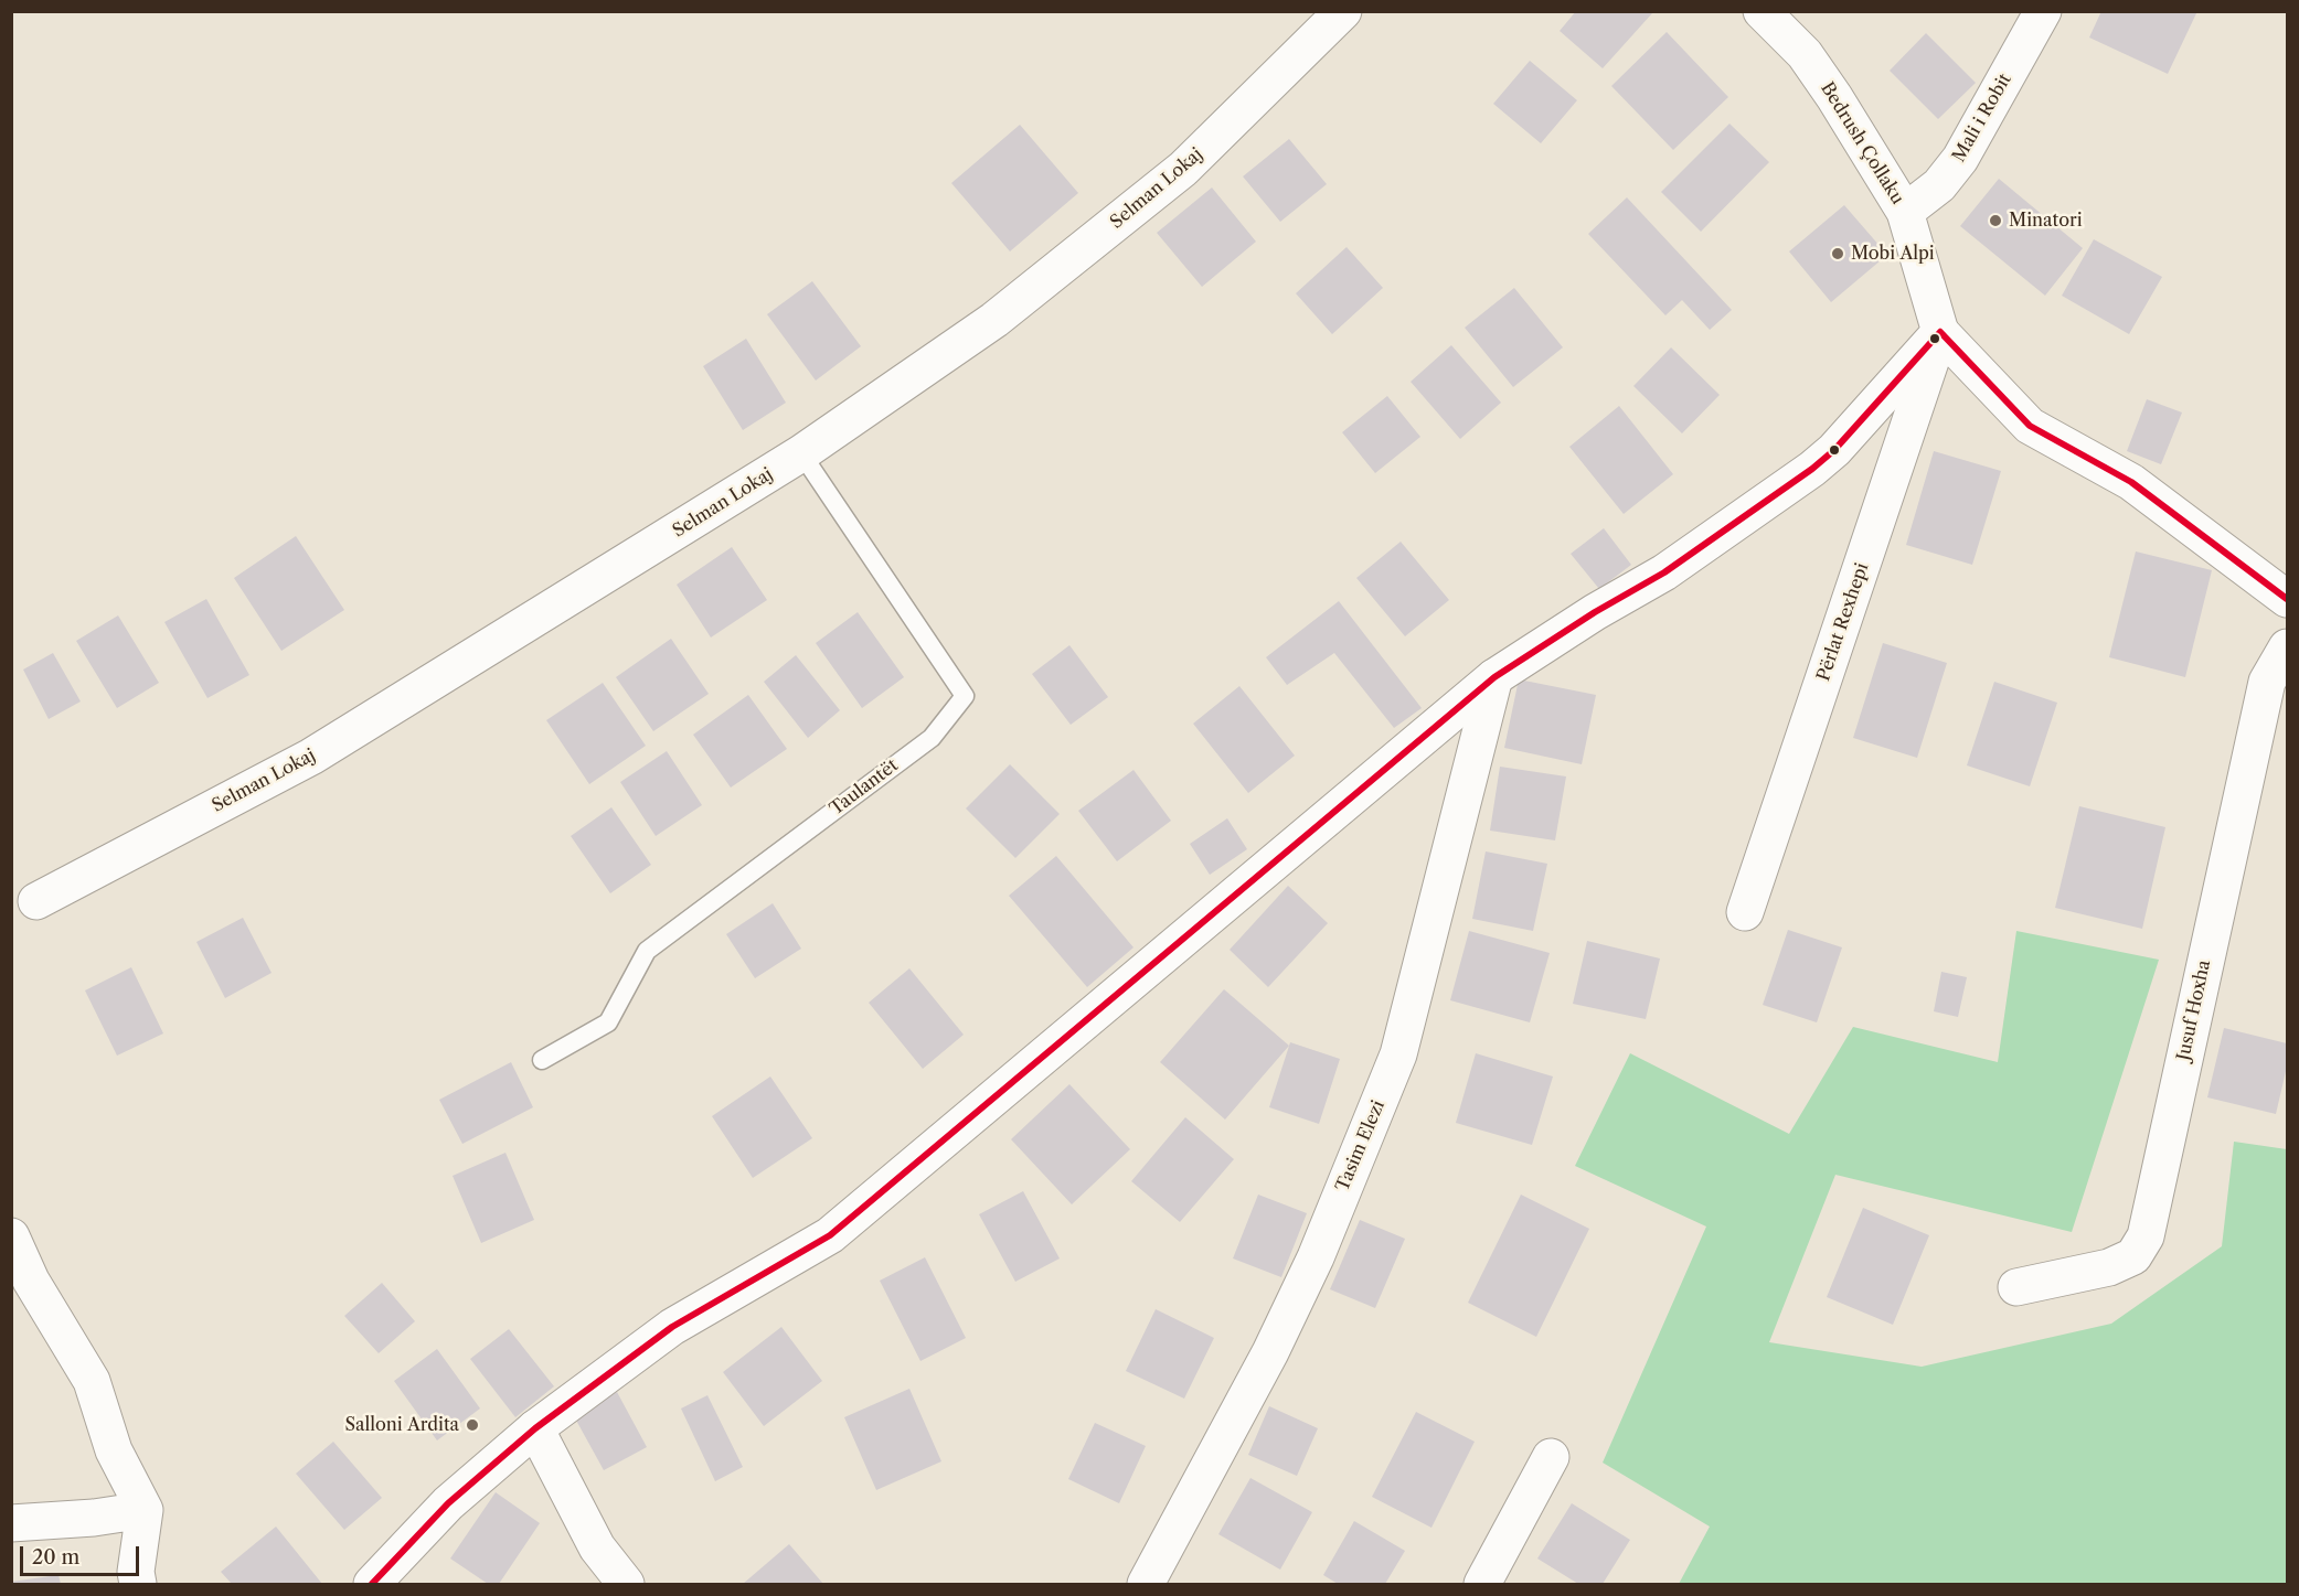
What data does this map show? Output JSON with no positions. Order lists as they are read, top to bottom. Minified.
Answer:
{"streets":{"street":["Mali i Robit","Bedrush Çollaku","Selman Lokaj","Përlat Rexhepi","Jusuf Hoxha","Tasim Elezi"],"lane":["Taulantët"]},"crossings":[["Mali i Robit","Bedrush Çollaku"],["Bedrush Çollaku","Përlat Rexhepi"],["Selman Lokaj","Taulantët"]],"places":["Minatori","Mobi Alpi","Salloni Ardita"],"scale_bar":"20 m"}
